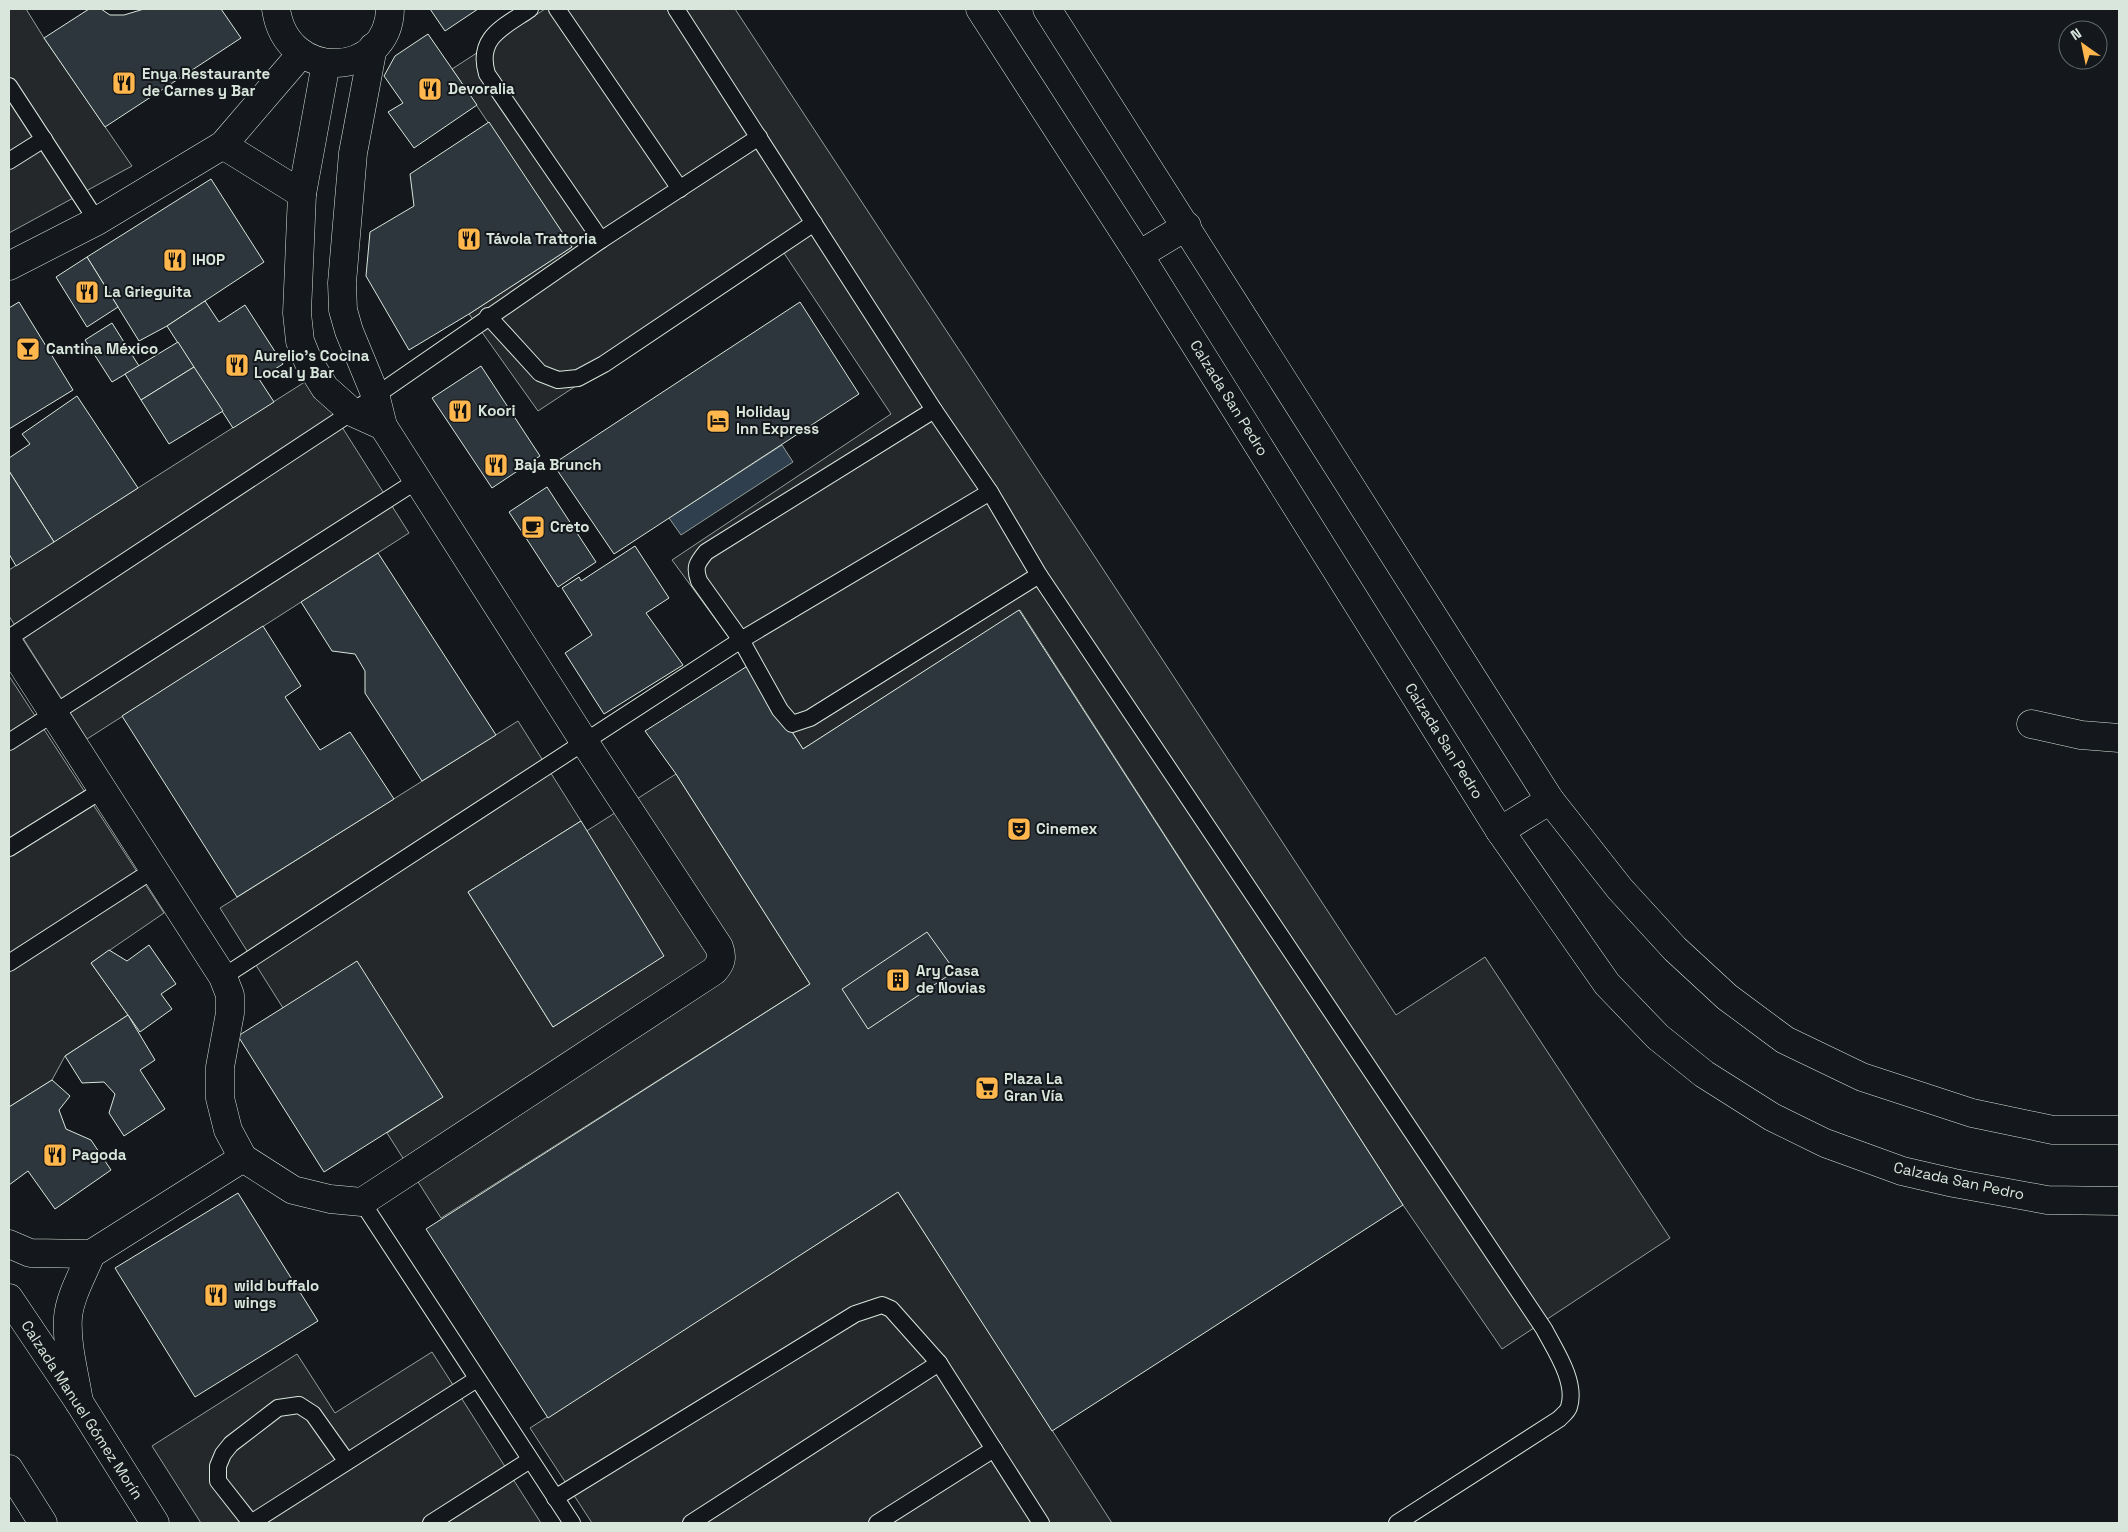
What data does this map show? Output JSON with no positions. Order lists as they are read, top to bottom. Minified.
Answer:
{"streets":{"street":["Calzada San Pedro","Calzada Manuel Gómez Morín"]},"places":{"restaurant":["Enya Restaurante de Carnes y Bar","Devoralia","Távola Trattoria","IHOP","La Grieguita","Aurelio's Cocina Local y Bar","Koori","Baja Brunch","Pagoda","wild buffalo wings"],"bar":["Cantina México"],"hotel":["Holiday Inn Express"],"cafe":["Creto"],"theatre":["Cinemex"],"building":["Ary Casa de Novias"],"supermarket":["Plaza La Gran Vía"]},"north":"top left"}
